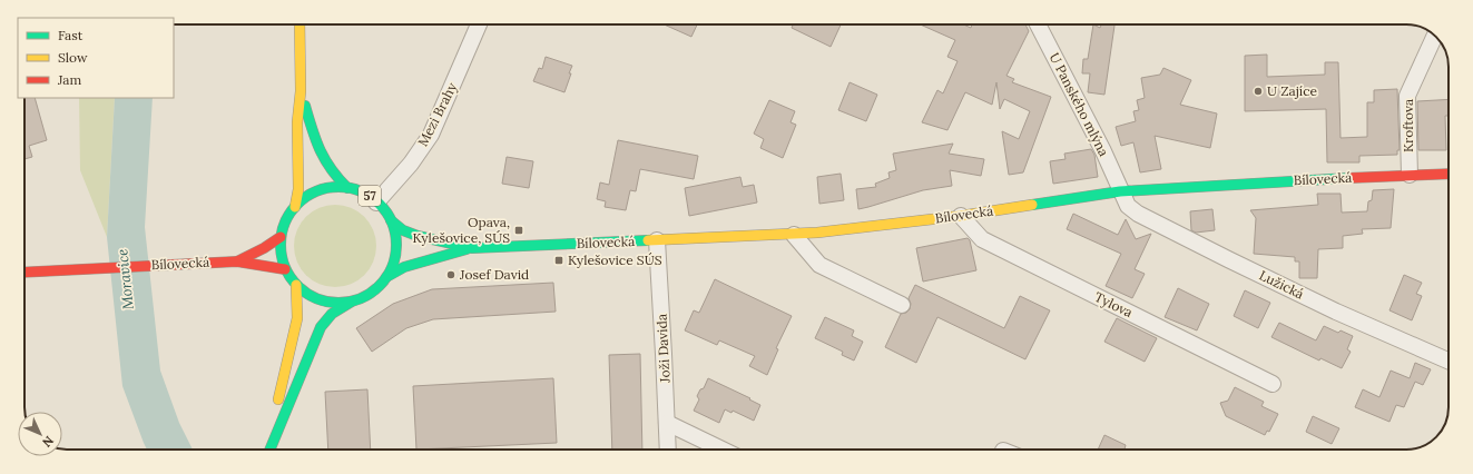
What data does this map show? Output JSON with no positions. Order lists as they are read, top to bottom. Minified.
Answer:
{"streets":{"main road":["Bílovecká","57"],"street":["U Panského mlýna","Mezi Brahy","Kroftova","Lužická","Tylova","Joži Davida"]},"crossings":[["U Panského mlýna","Bílovecká"],["U Panského mlýna","Lužická"],["Mezi Brahy","Bílovecká"],["Mezi Brahy","57"],["Kroftova","Bílovecká"],["Bílovecká","57"],["Bílovecká","Lužická"],["Bílovecká","Tylova"],["Bílovecká","Joži Davida"]],"water":["Moravice"],"places":{"other":["U Zajíce","Josef David"],"transit":["Opava, Kylešovice, SÚS","Kylešovice SÚS"]},"legend":["Fast","Slow","Jam"],"north":"bottom right"}
